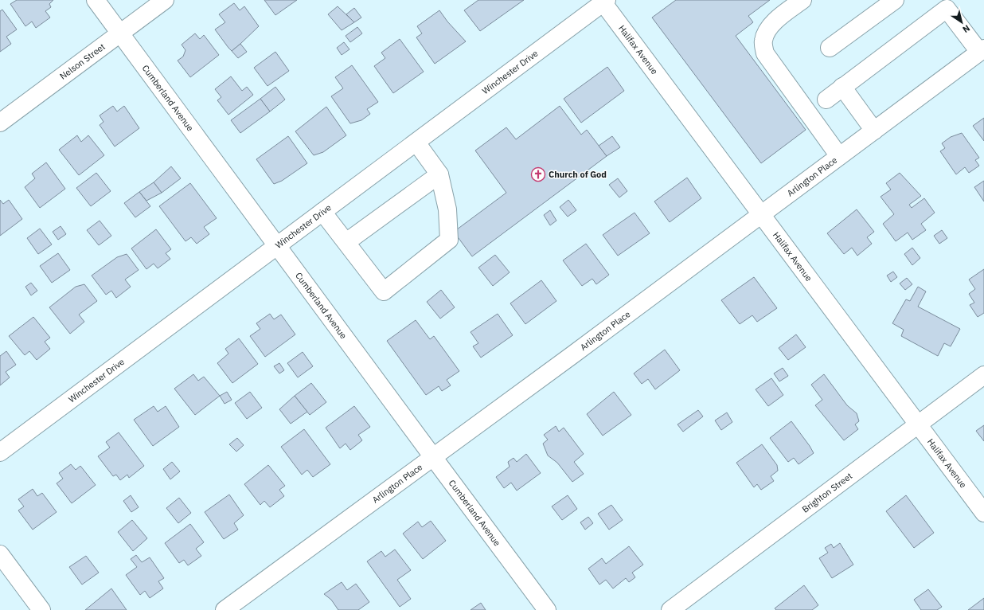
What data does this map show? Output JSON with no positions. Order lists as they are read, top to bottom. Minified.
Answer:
{"streets":{"street":["Halifax Avenue","Nelson Street","Winchester Drive","Cumberland Avenue","Arlington Place","Brighton Street"]},"crossings":[["Halifax Avenue","Winchester Drive"],["Halifax Avenue","Arlington Place"],["Halifax Avenue","Brighton Street"],["Nelson Street","Cumberland Avenue"],["Winchester Drive","Cumberland Avenue"],["Cumberland Avenue","Arlington Place"]],"places":{"church":["Church of God"]},"north":"bottom right"}
